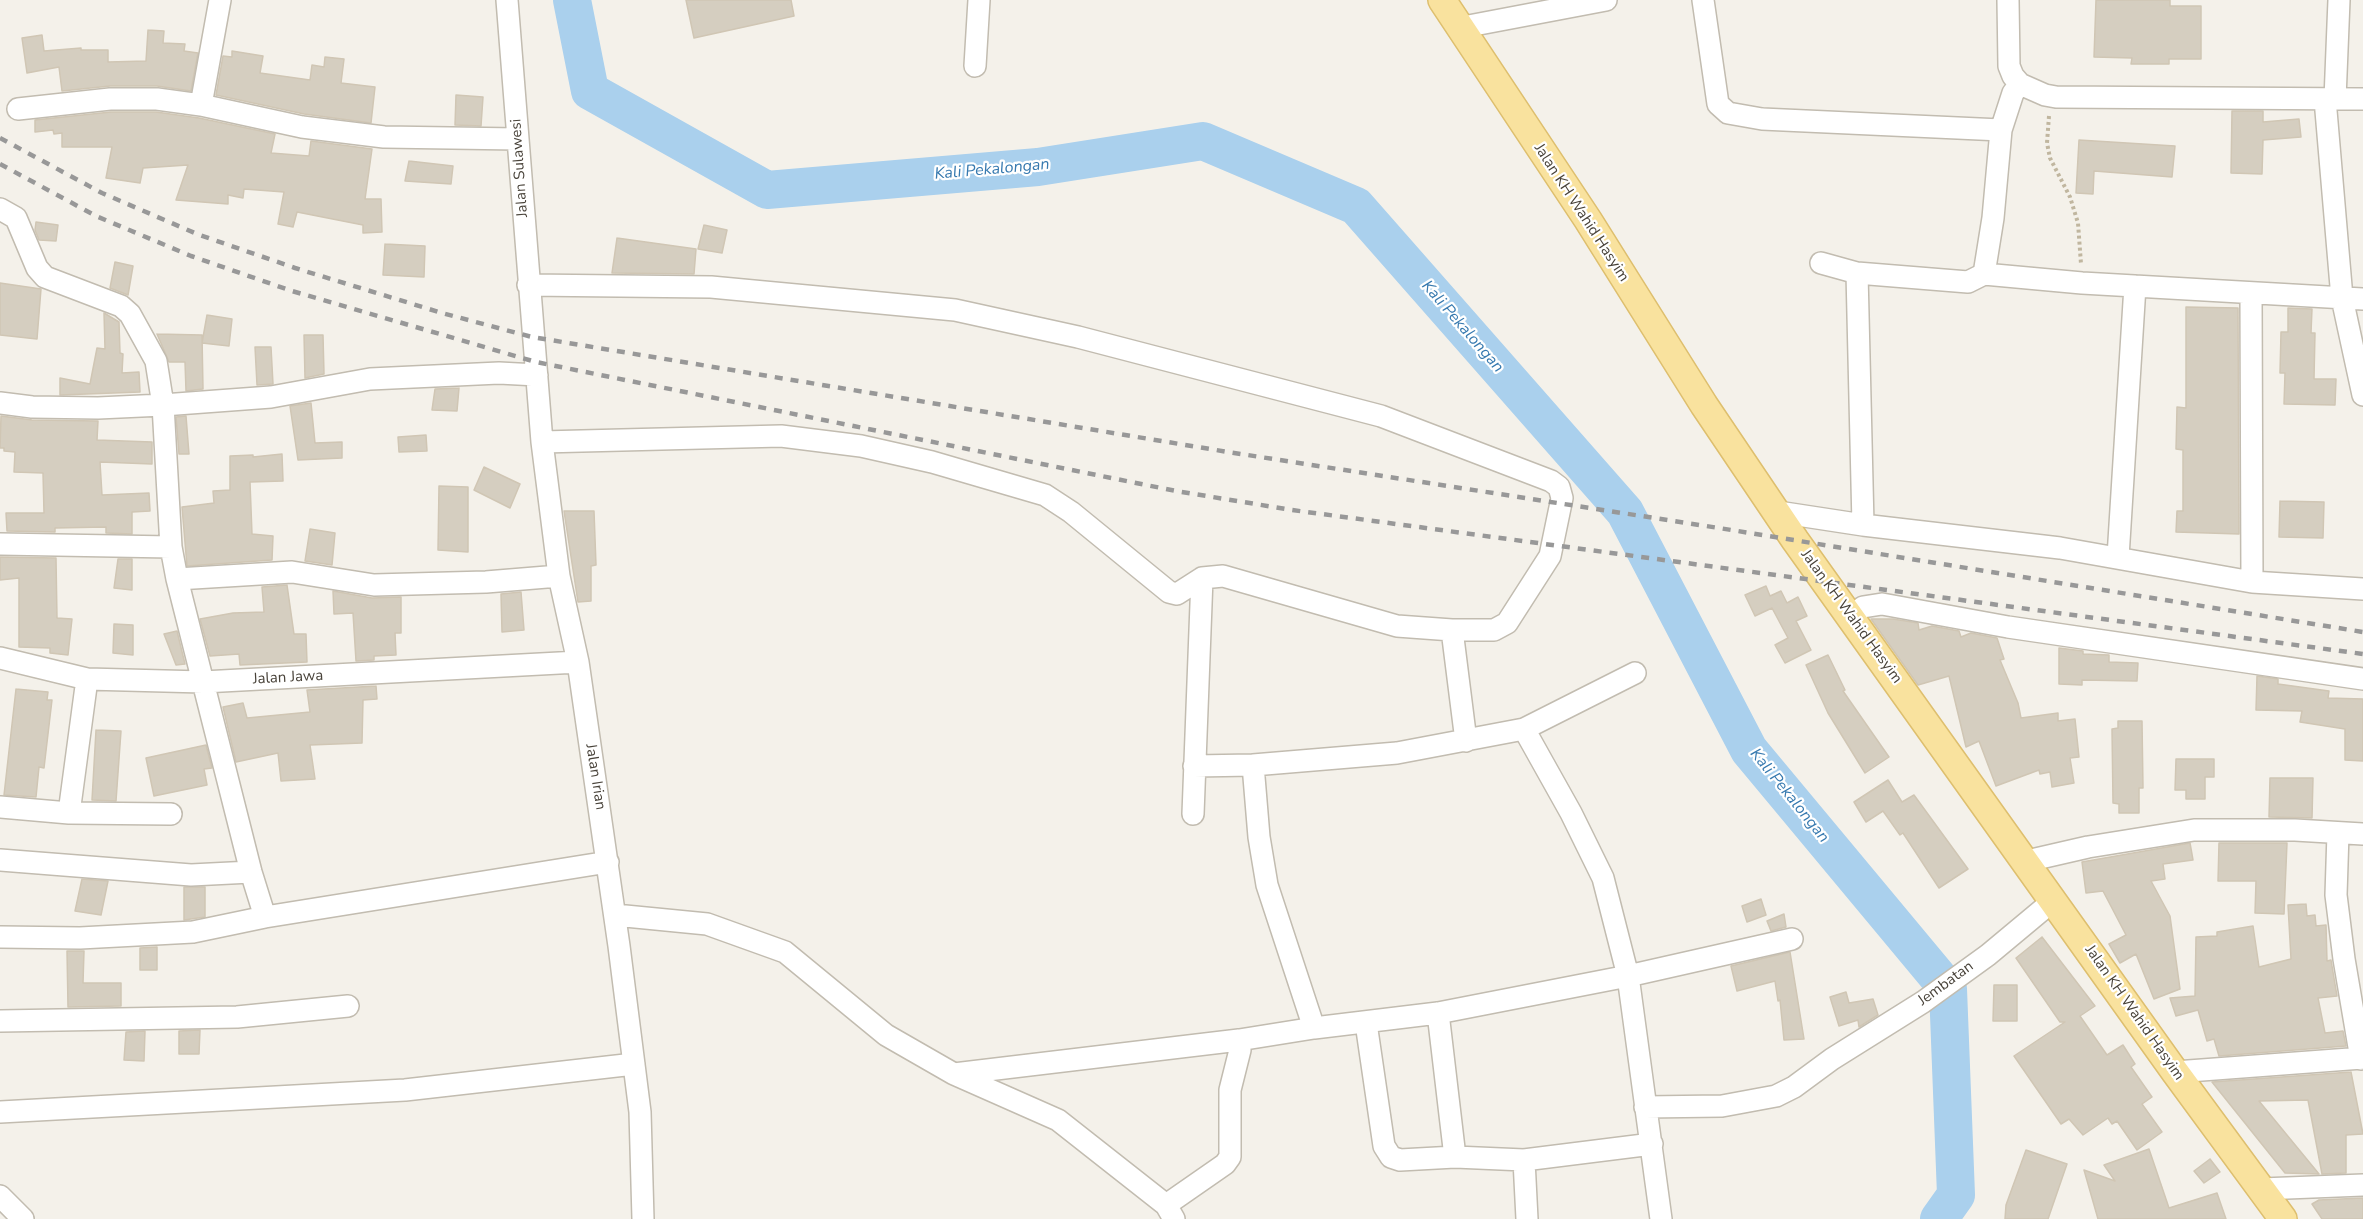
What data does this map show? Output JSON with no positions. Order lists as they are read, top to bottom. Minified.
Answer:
{"streets":{"main road":["Jalan KH Wahid Hasyim"],"street":["Jalan Sulawesi","Jalan Jawa","Jalan Irian","Jembatan"]},"crossings":[["Jalan Sulawesi","Jalan Irian"],["Jalan KH Wahid Hasyim","Jembatan"],["Jalan Jawa","Jalan Irian"]],"water":["Kali Pekalongan"]}
